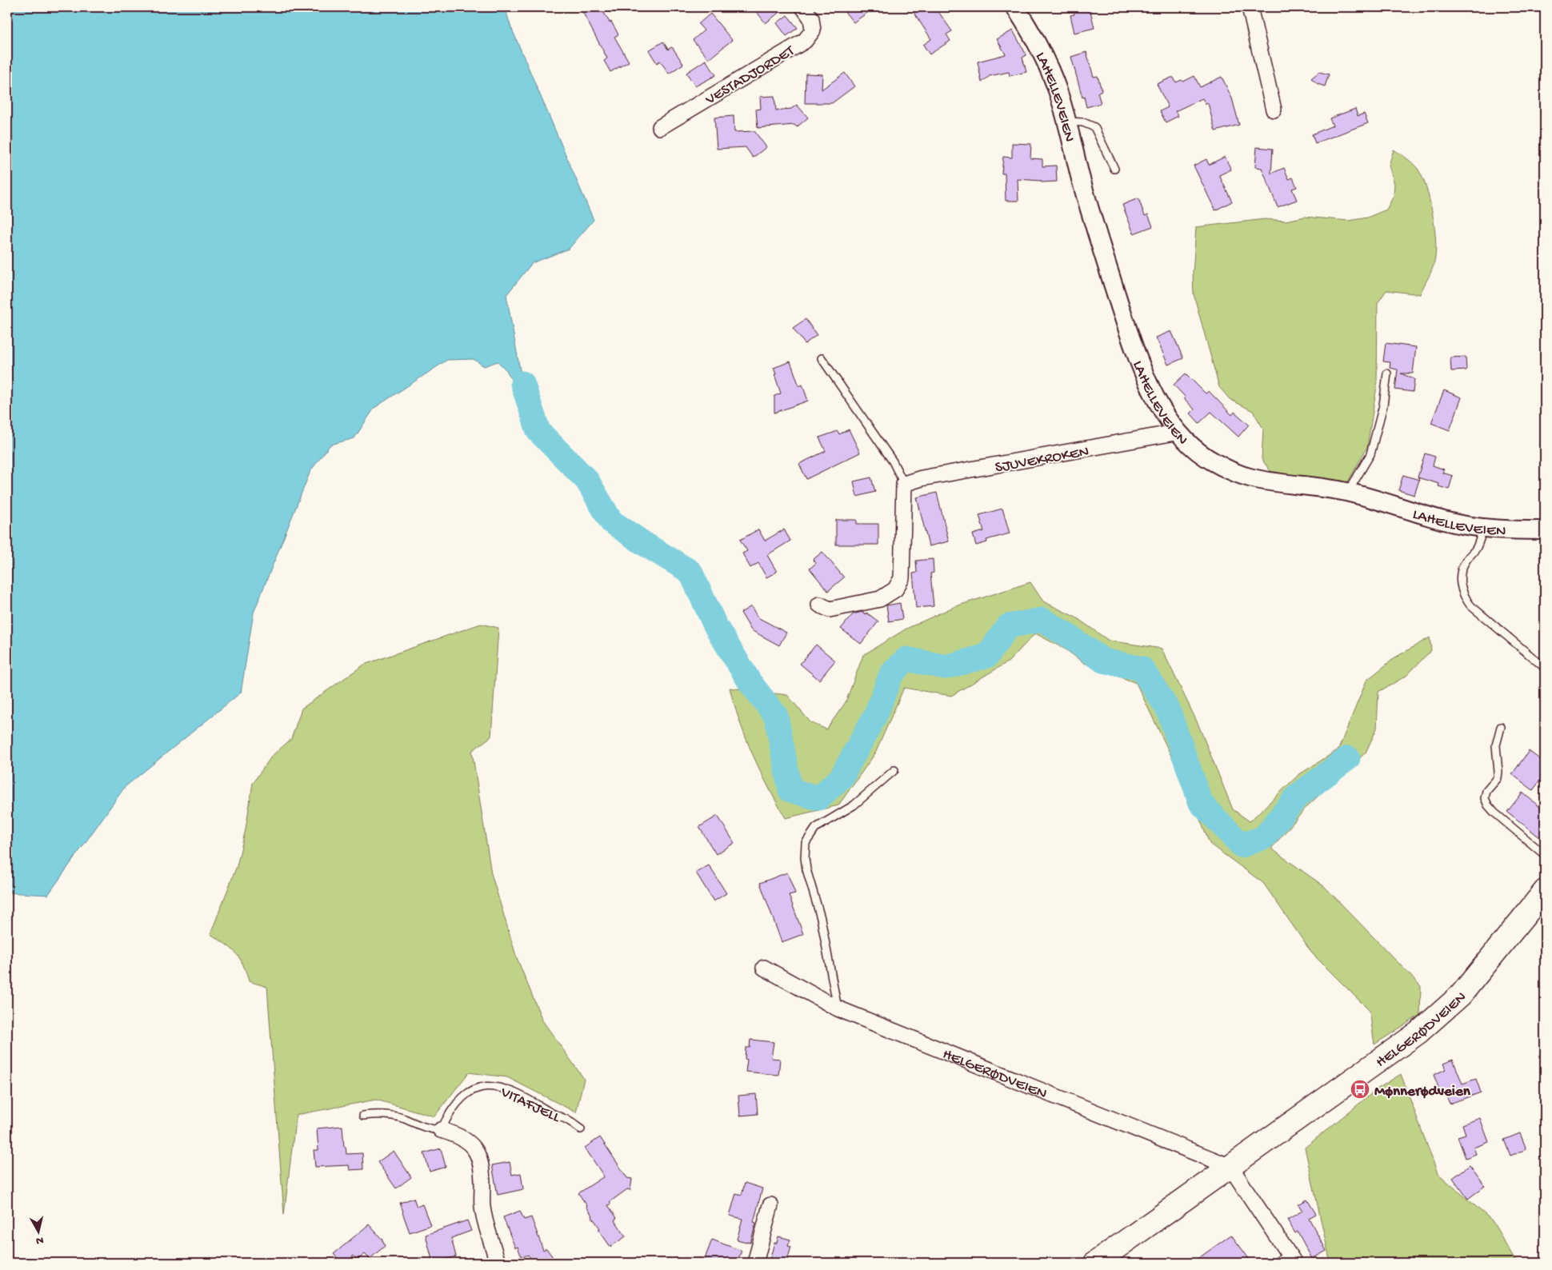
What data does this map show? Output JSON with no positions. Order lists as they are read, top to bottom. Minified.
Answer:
{"streets":{"main road":["HELGERØDVEIEN"],"street":["VESTADJORDET","LAHELLEVEIEN","SJUVEKROKEN"],"lane":["VITAFJELL"]},"crossings":[["LAHELLEVEIEN","SJUVEKROKEN"]],"places":{"bus stop":["Mønnerødveien"]},"north":"bottom"}
